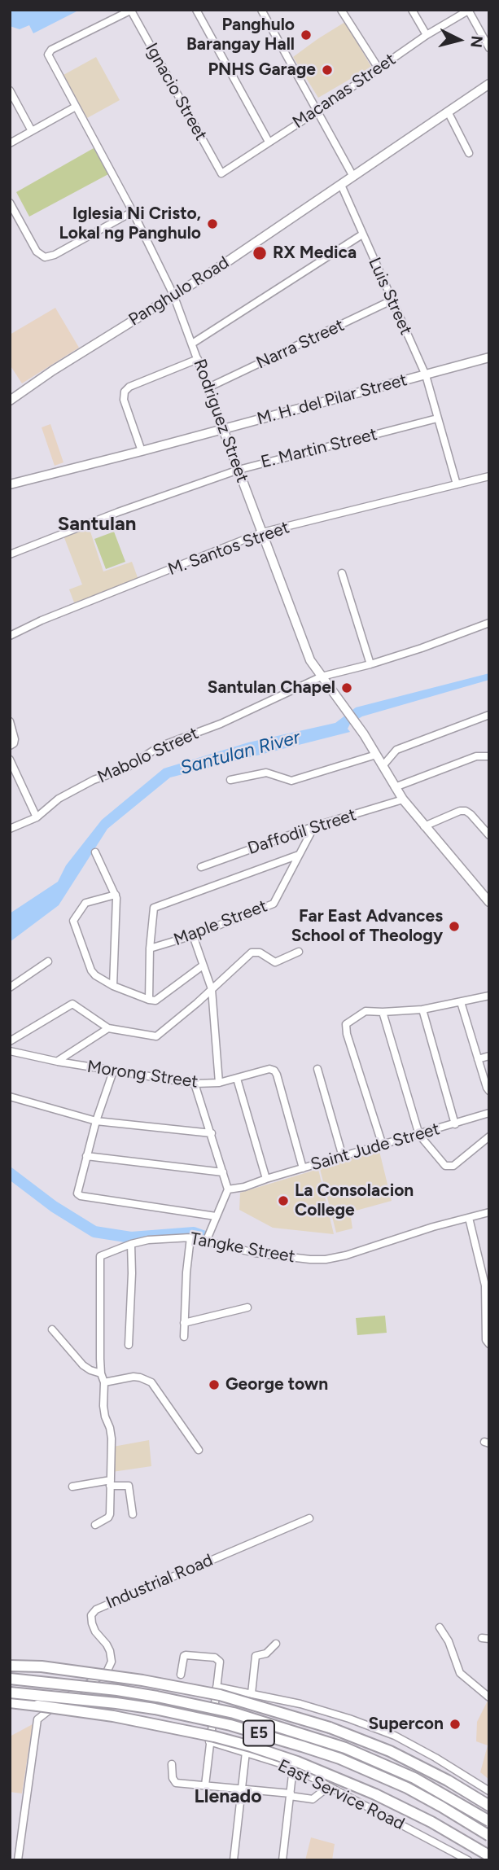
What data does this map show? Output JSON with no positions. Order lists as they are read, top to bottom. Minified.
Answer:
{"streets":{"highway":["E5"],"main road":["Panghulo Road","M. H. del Pilar Street","Rodriguez Street"],"street":["Macanas Street","Ignacio Street","Luis Street","Narra Street","E. Martin Street","M. Santos Street","Mabolo Street","Daffodil Street","Maple Street","Morong Street","Saint Jude Street","Tangke Street","Industrial Road","East Service Road"]},"crossings":[["Macanas Street","Ignacio Street"],["Ignacio Street","Rodriguez Street"],["Panghulo Road","Luis Street"],["Panghulo Road","Rodriguez Street"],["Luis Street","Narra Street"],["Luis Street","M. H. del Pilar Street"],["Luis Street","E. Martin Street"],["Luis Street","M. Santos Street"],["Narra Street","Rodriguez Street"],["M. H. del Pilar Street","Rodriguez Street"],["Rodriguez Street","E. Martin Street"],["Rodriguez Street","M. Santos Street"],["Rodriguez Street","Mabolo Street"],["Rodriguez Street","Daffodil Street"],["Daffodil Street","Maple Street"],["Morong Street","Saint Jude Street"]],"districts":["Santulan","Llenado"],"water":["Santulan River"],"places":["Panghulo Barangay Hall","PNHS Garage","Iglesia Ni Cristo, Lokal ng Panghulo","RX Medica","Santulan Chapel","Far East Advances School of Theology","La Consolacion College","George town","Supercon"],"north":"right"}
